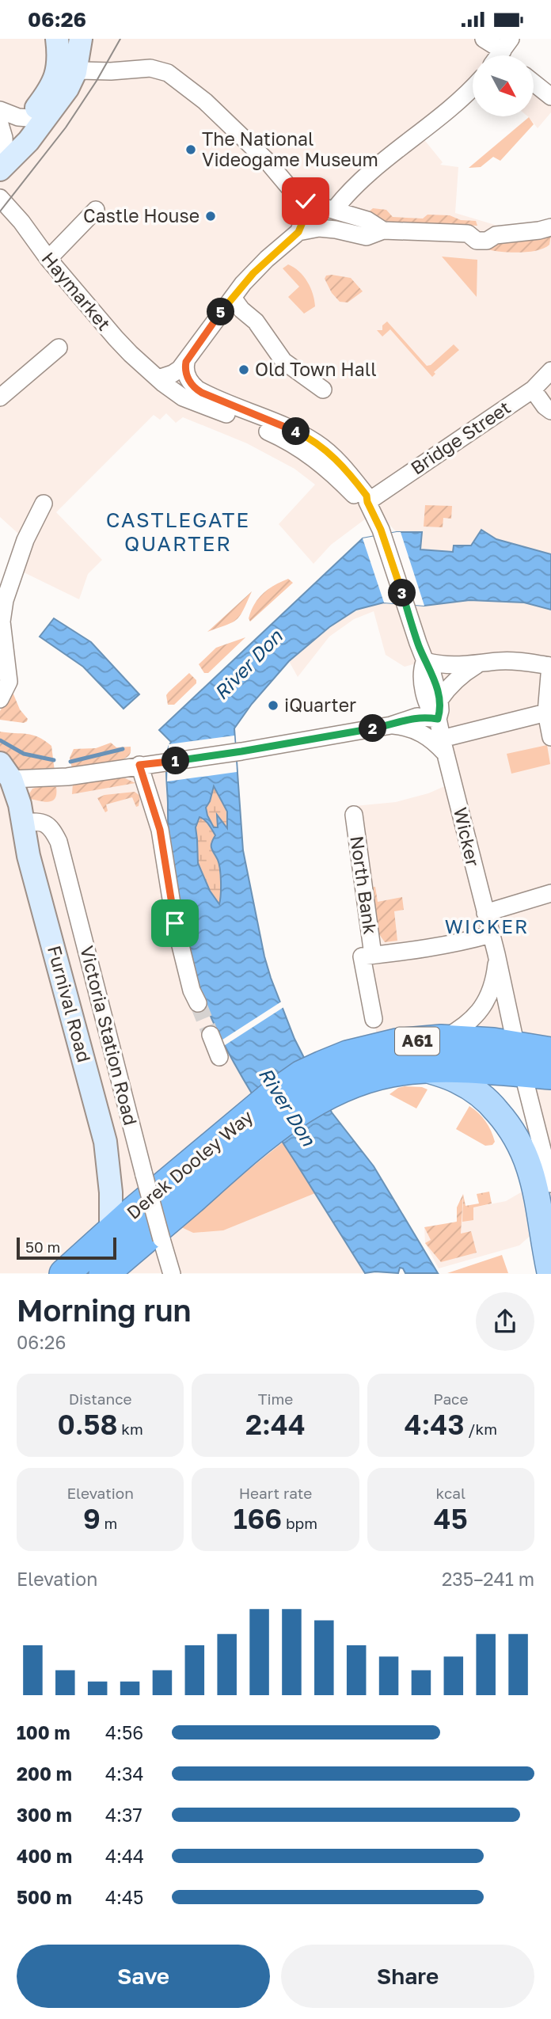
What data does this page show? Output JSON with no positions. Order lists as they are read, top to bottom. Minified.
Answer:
{"streets":{"highway":["A61","Derek Dooley Way"],"street":["Haymarket","Bridge Street","Wicker","North Bank","Furnival Road","Victoria Station Road"]},"crossings":[["Haymarket","Bridge Street"],["Wicker","Derek Dooley Way"],["Furnival Road","Victoria Station Road"],["Furnival Road","Derek Dooley Way"]],"districts":["CASTLEGATE QUARTER","WICKER"],"water":["River Don"],"places":["The National Videogame Museum","Castle House","Old Town Hall","iQuarter"],"scale_bar":"50 m","north":"bottom right","page":{"status":"06:26","pins":["5","4","3","2","1"],"scale":"50 m","heading":["Morning run","06:26"],"stats":[["Distance","0.58 km"],["Time","2:44"],["Pace","4:43 /km"],["Elevation","9 m"],["Heart rate","166 bpm"],["kcal","45"]],"chart":["Elevation","235–241 m"],"list":[{"name":"100 m","note":"4:56"},{"name":"200 m","note":"4:34"},{"name":"300 m","note":"4:37"},{"name":"400 m","note":"4:44"},{"name":"500 m","note":"4:45"}],"buttons":["Save","Share"]}}
